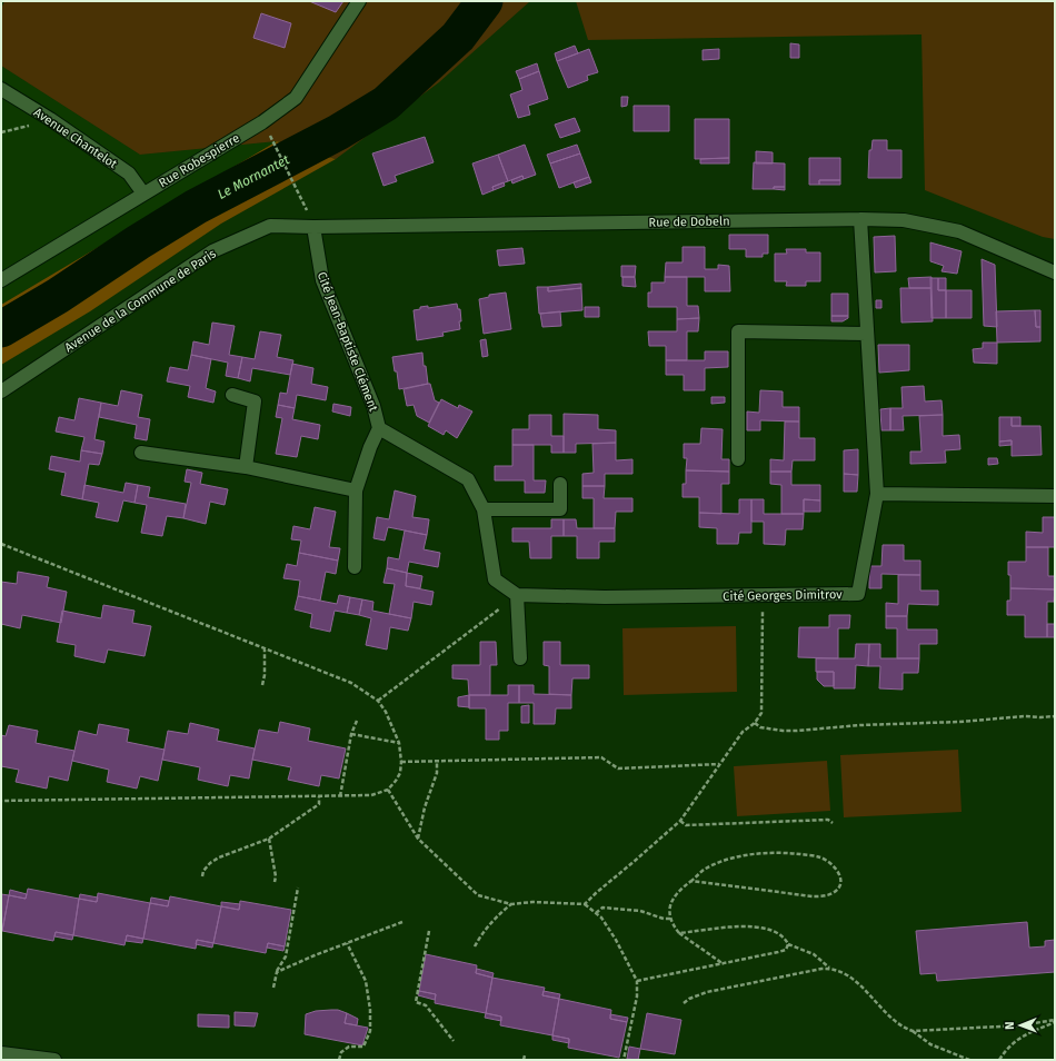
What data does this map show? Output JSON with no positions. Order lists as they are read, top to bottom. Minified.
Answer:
{"streets":{"street":["Avenue Chantelot","Rue Robespierre","Rue de Dobeln","Avenue de la Commune de Paris","Cité Jean-Baptiste Clément","Cité Georges Dimitrov"]},"crossings":[["Avenue Chantelot","Rue Robespierre"],["Rue de Dobeln","Avenue de la Commune de Paris"],["Rue de Dobeln","Cité Jean-Baptiste Clément"],["Rue de Dobeln","Cité Georges Dimitrov"],["Avenue de la Commune de Paris","Cité Jean-Baptiste Clément"]],"water":["Le Mornantet"],"north":"left"}
